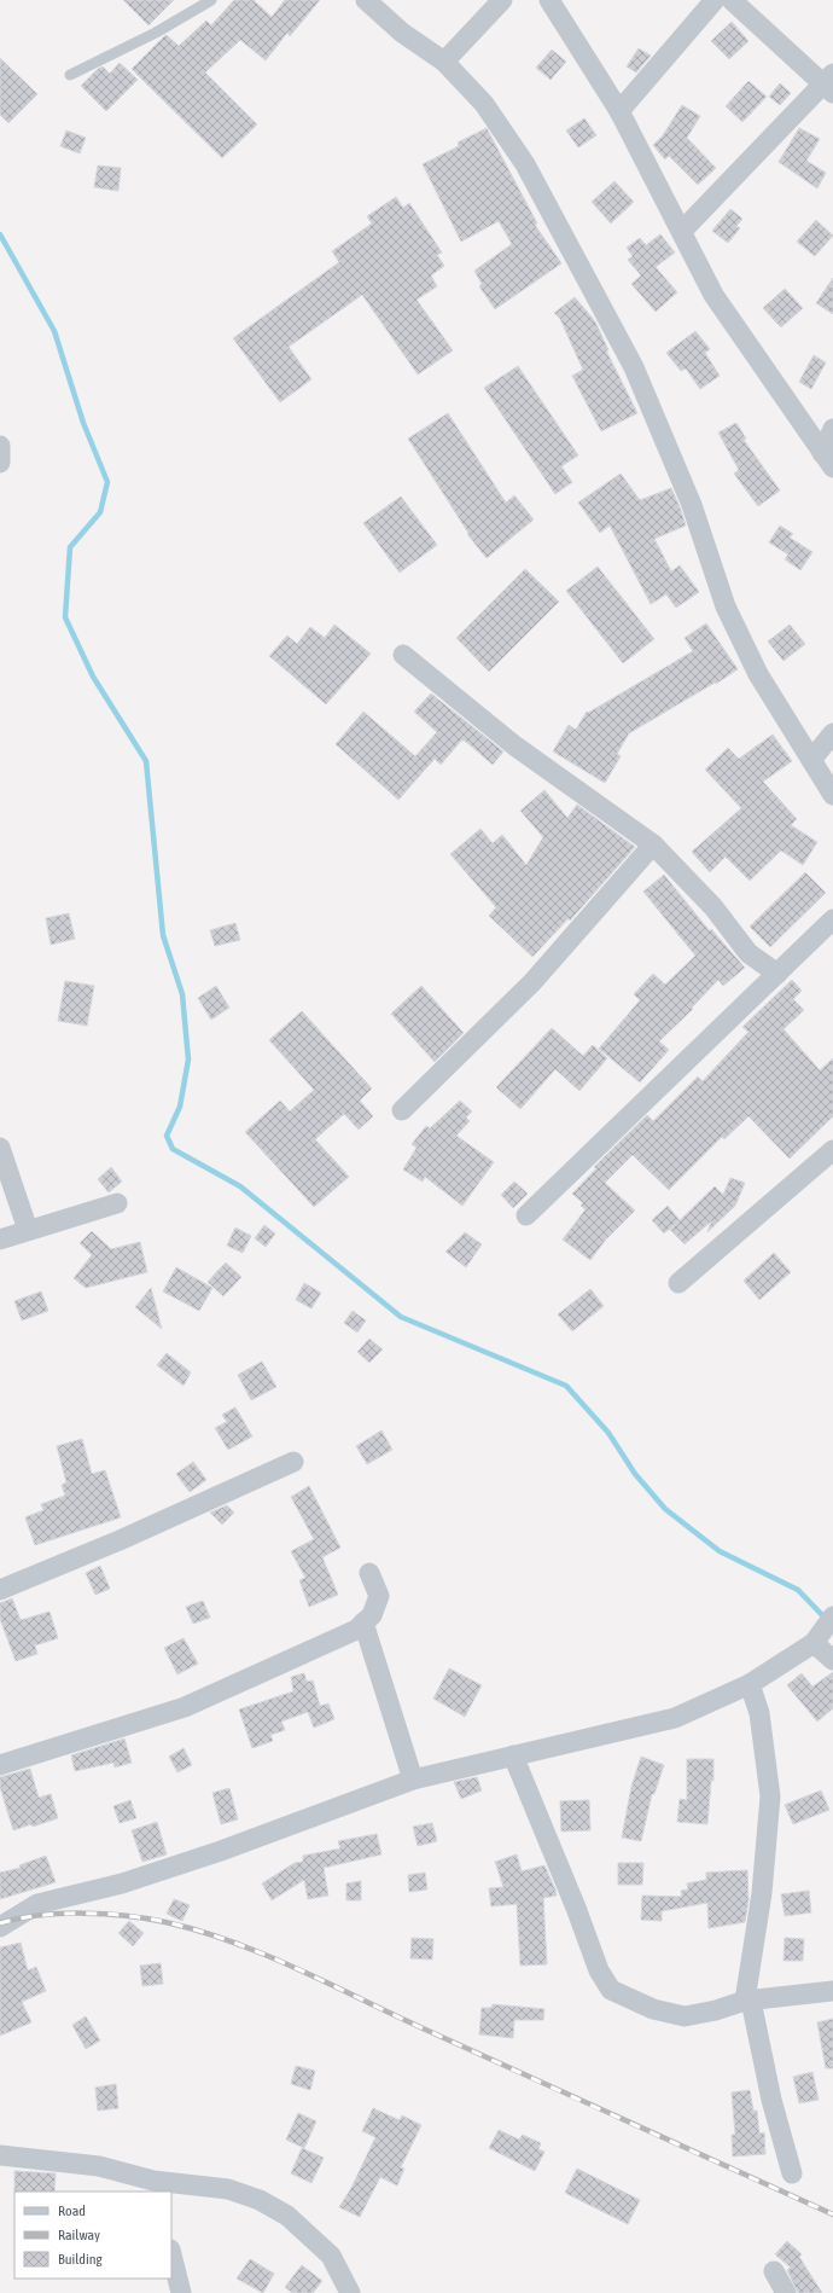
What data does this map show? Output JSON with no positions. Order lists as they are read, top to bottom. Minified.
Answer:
{"legend":["Road","Railway","Building"]}
